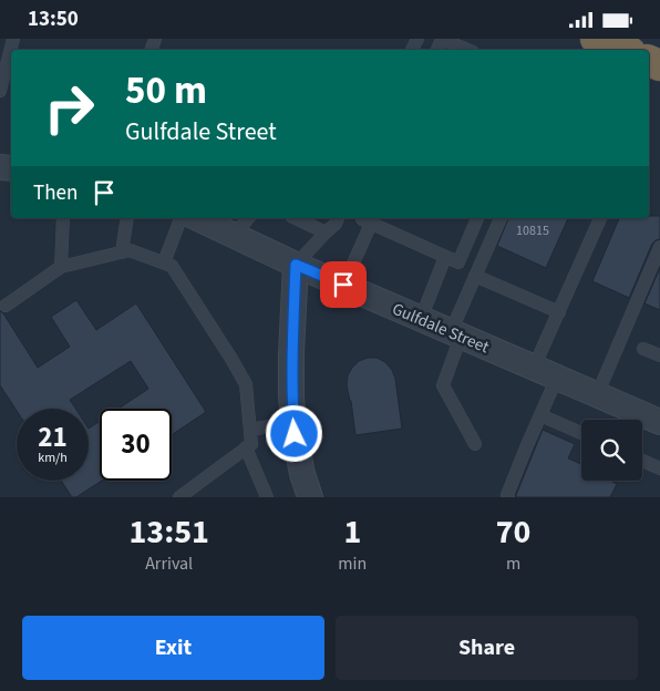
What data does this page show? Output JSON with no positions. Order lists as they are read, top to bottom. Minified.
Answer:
{"streets":{"street":["Gulfdale Street"]},"house_numbers":["10815"],"page":{"status":"13:50","turn":["50 m","Gulfdale Street"],"then":"Then","speed":"21 km/h","limit":"30","eta":["13:51","Arrival","1","min","70","m"],"buttons":["Exit","Share"]}}
